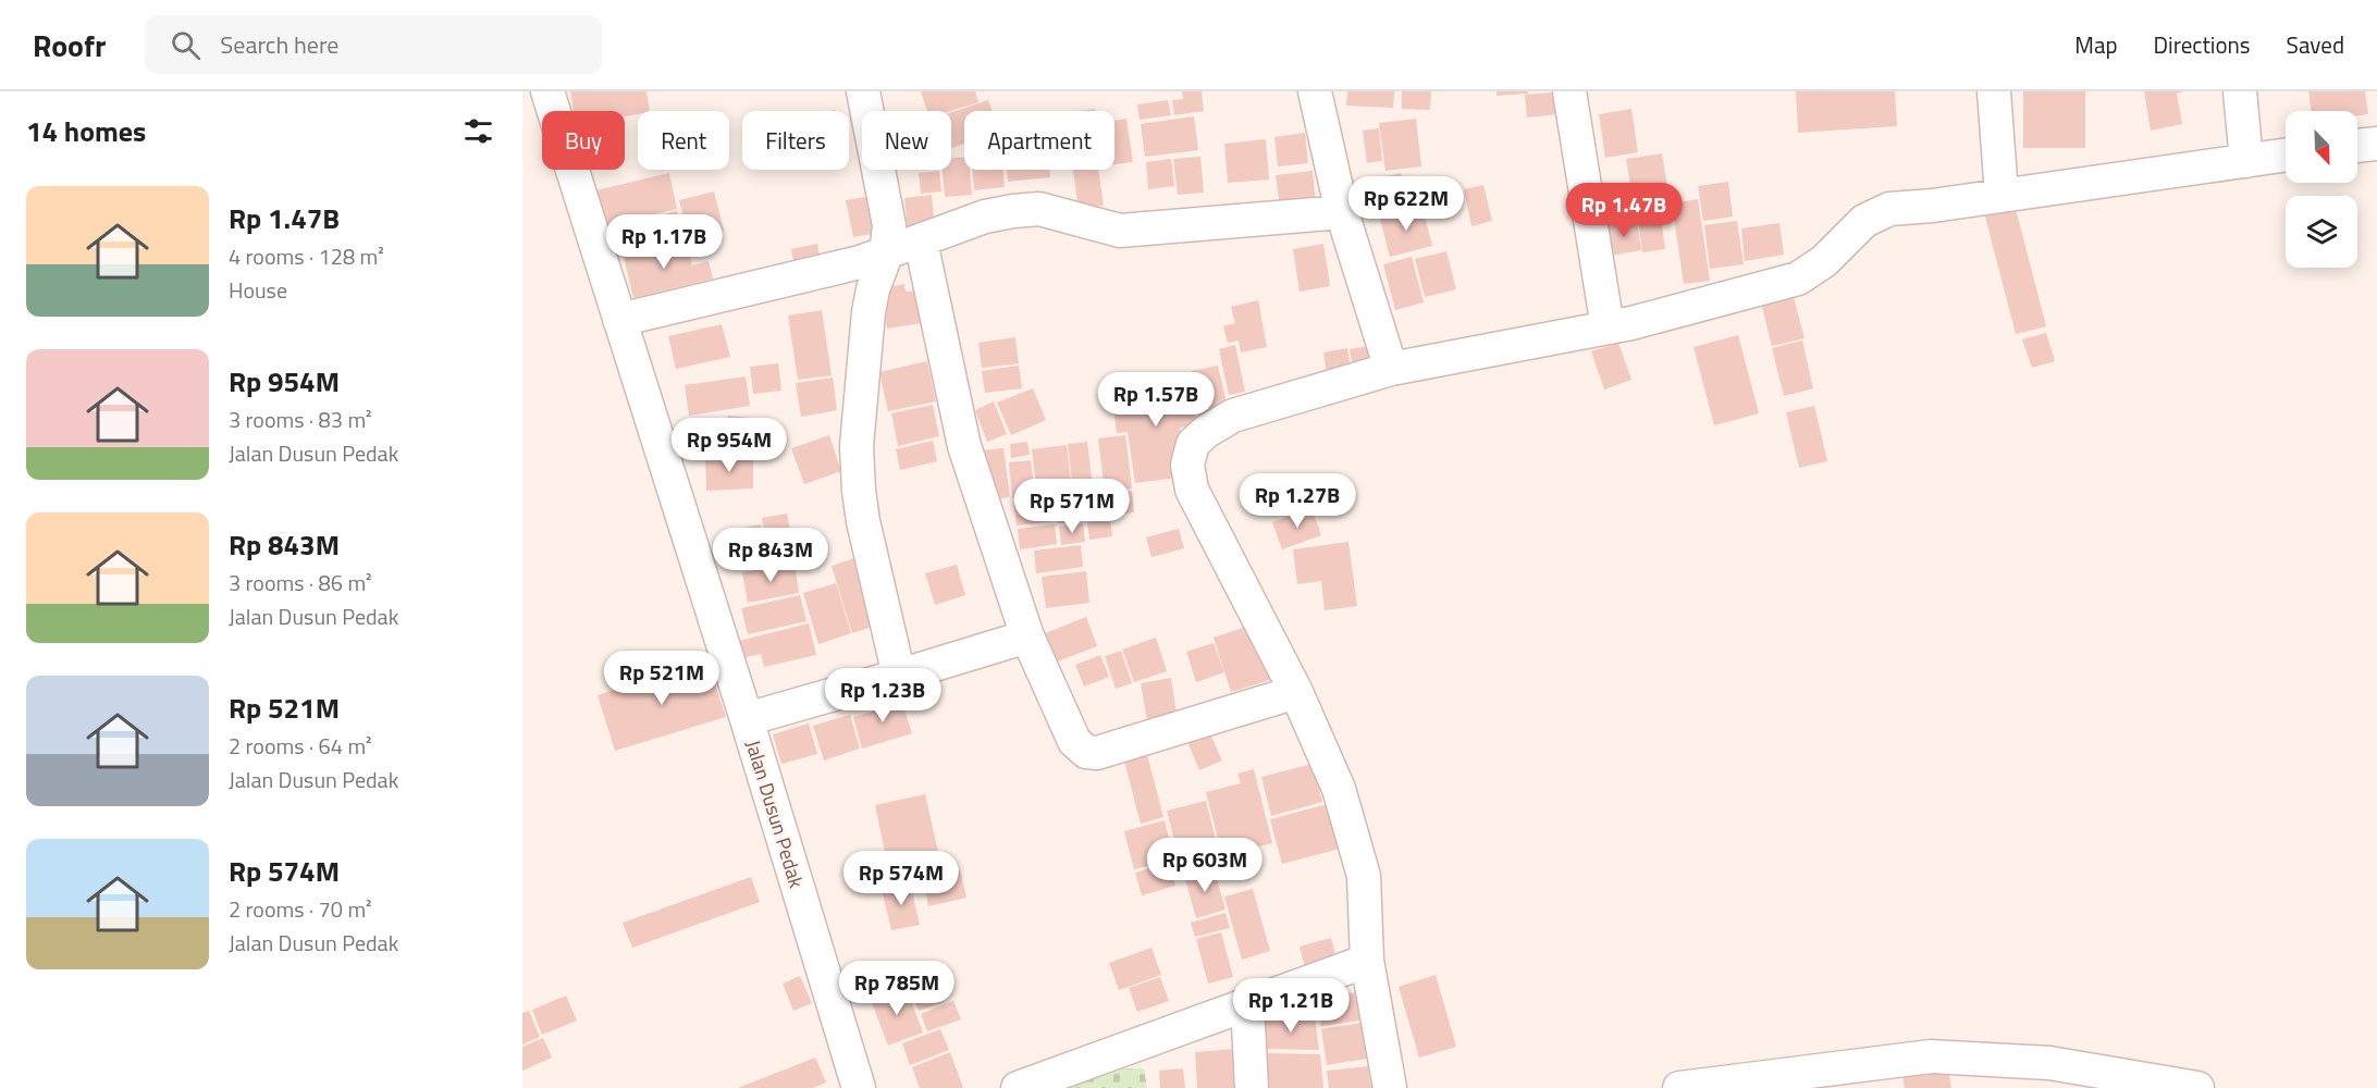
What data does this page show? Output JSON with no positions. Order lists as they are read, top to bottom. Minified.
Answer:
{"streets":{"street":["Jalan Dusun Pedak"]},"north":"bottom right","page":{"header":"Roofr","search":"Search here","nav":["Map","Directions","Saved"],"heading":"14 homes","chip":["Buy","Rent","Filters","New","Apartment"],"list":[{"name":"Rp 1.47B","note":"4 rooms · 128 m² · House"},{"name":"Rp 954M","note":"3 rooms · 83 m² · Jalan Dusun Pedak"},{"name":"Rp 843M","note":"3 rooms · 86 m² · Jalan Dusun Pedak"},{"name":"Rp 521M","note":"2 rooms · 64 m² · Jalan Dusun Pedak"},{"name":"Rp 574M","note":"2 rooms · 70 m² · Jalan Dusun Pedak"}],"price":["Rp 622M","Rp 1.47B","Rp 1.17B","Rp 1.57B","Rp 954M","Rp 1.27B","Rp 571M","Rp 843M","Rp 521M","Rp 1.23B","Rp 603M","Rp 574M","Rp 785M","Rp 1.21B"]}}
